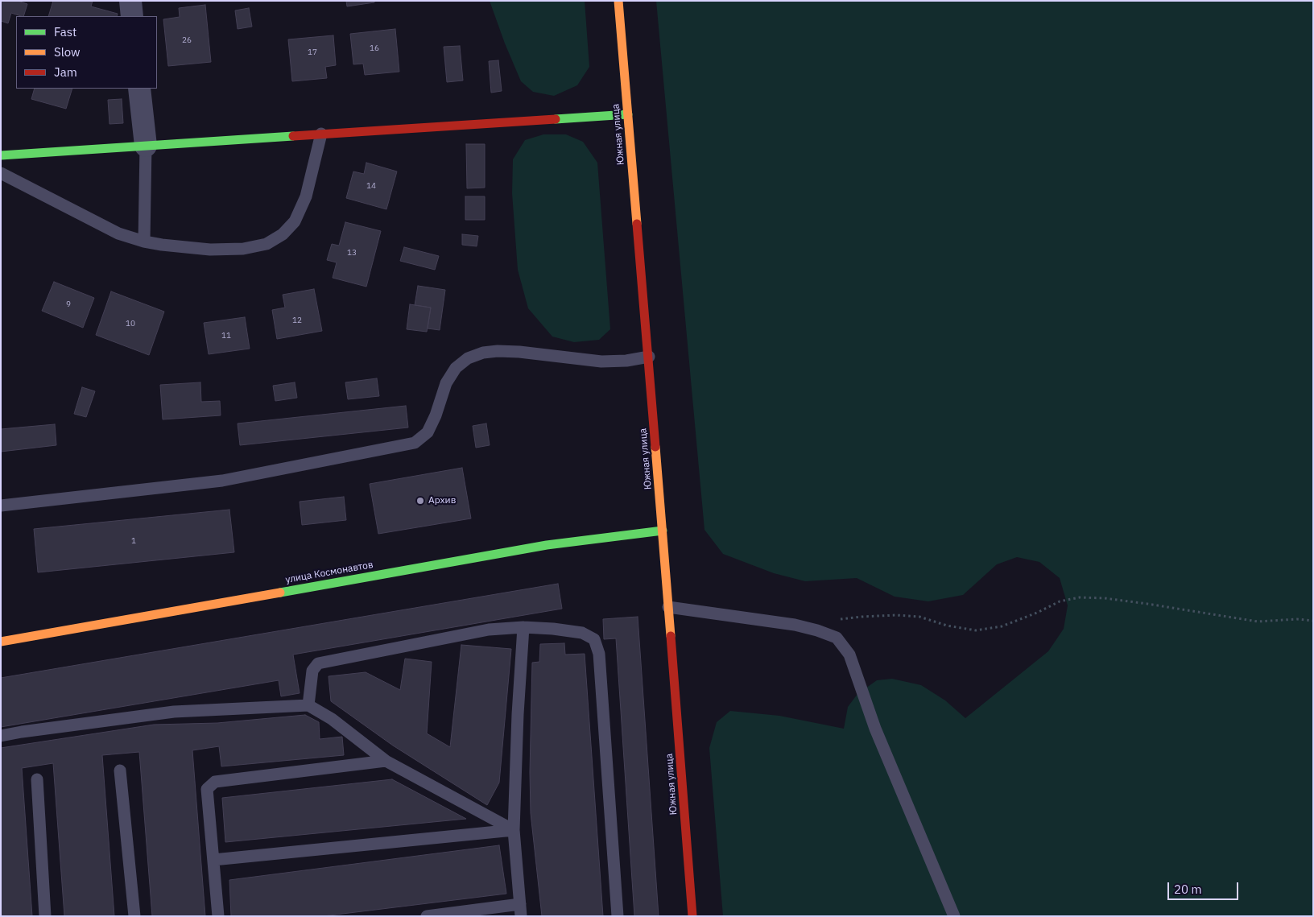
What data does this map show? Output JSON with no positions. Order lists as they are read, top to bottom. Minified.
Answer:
{"streets":{"street":["Южная улица","улица Космонавтов"]},"crossings":[["Южная улица","улица Космонавтов"]],"places":["Архив"],"house_numbers":["26","16","17","14","13","9","12","10","11","1"],"legend":["Fast","Slow","Jam"],"scale_bar":"20 m"}
